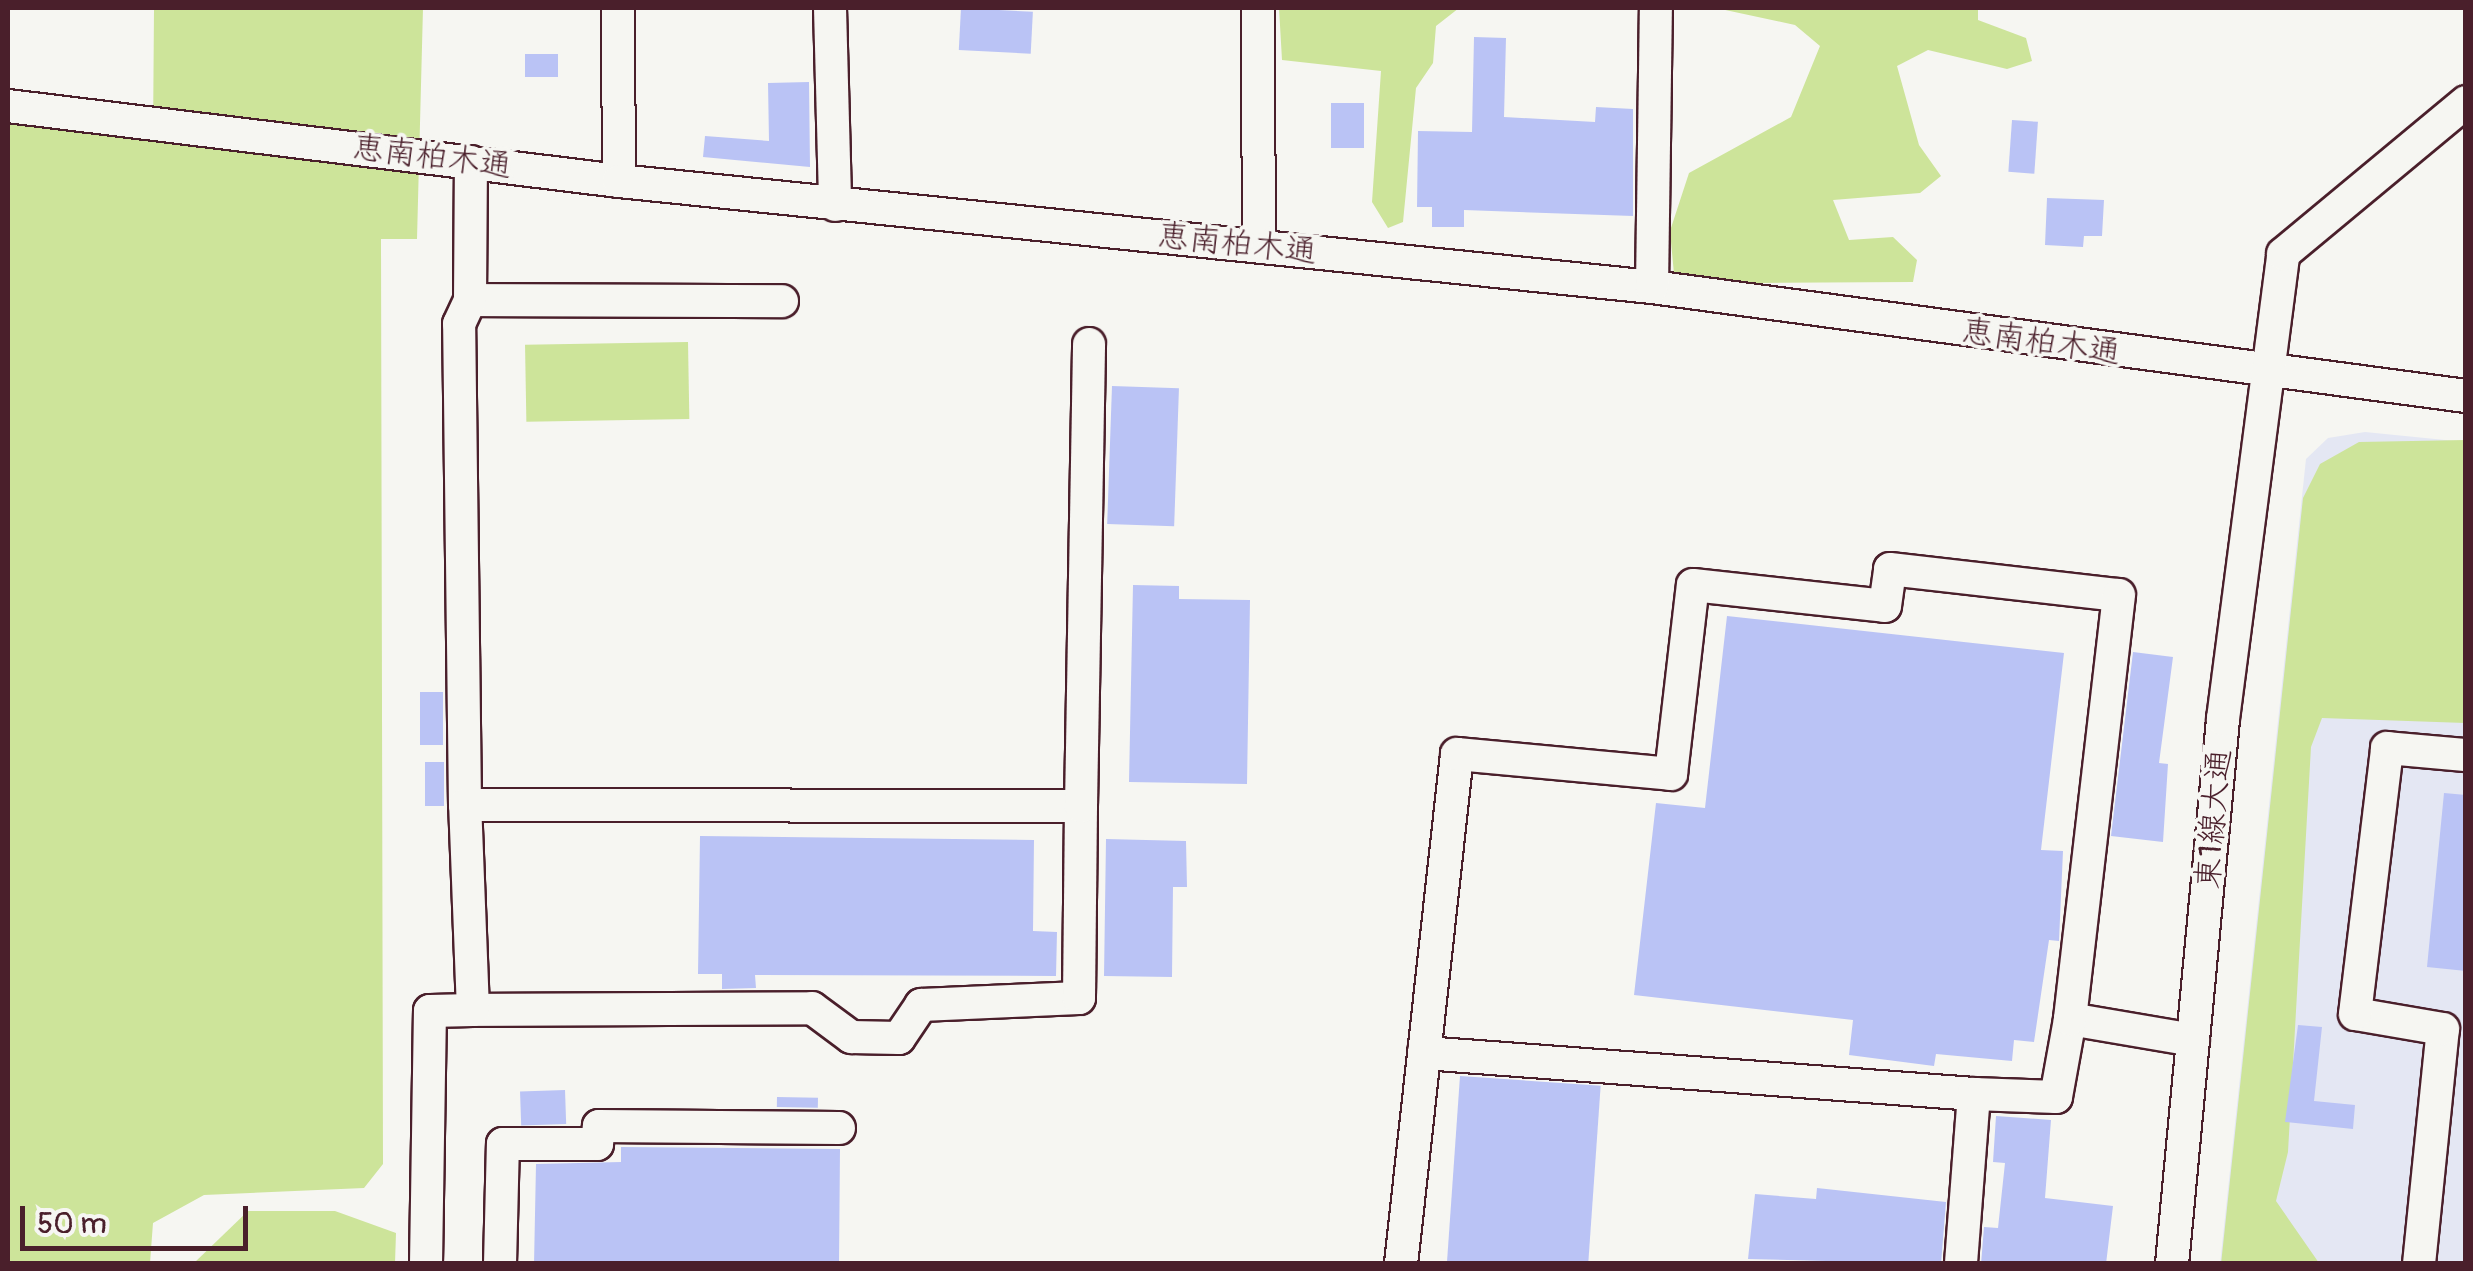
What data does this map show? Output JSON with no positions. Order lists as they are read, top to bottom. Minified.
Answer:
{"streets":{"street":["恵南柏木通","東1線大通"]},"crossings":[["恵南柏木通","東1線大通"]],"scale_bar":"50 m"}
